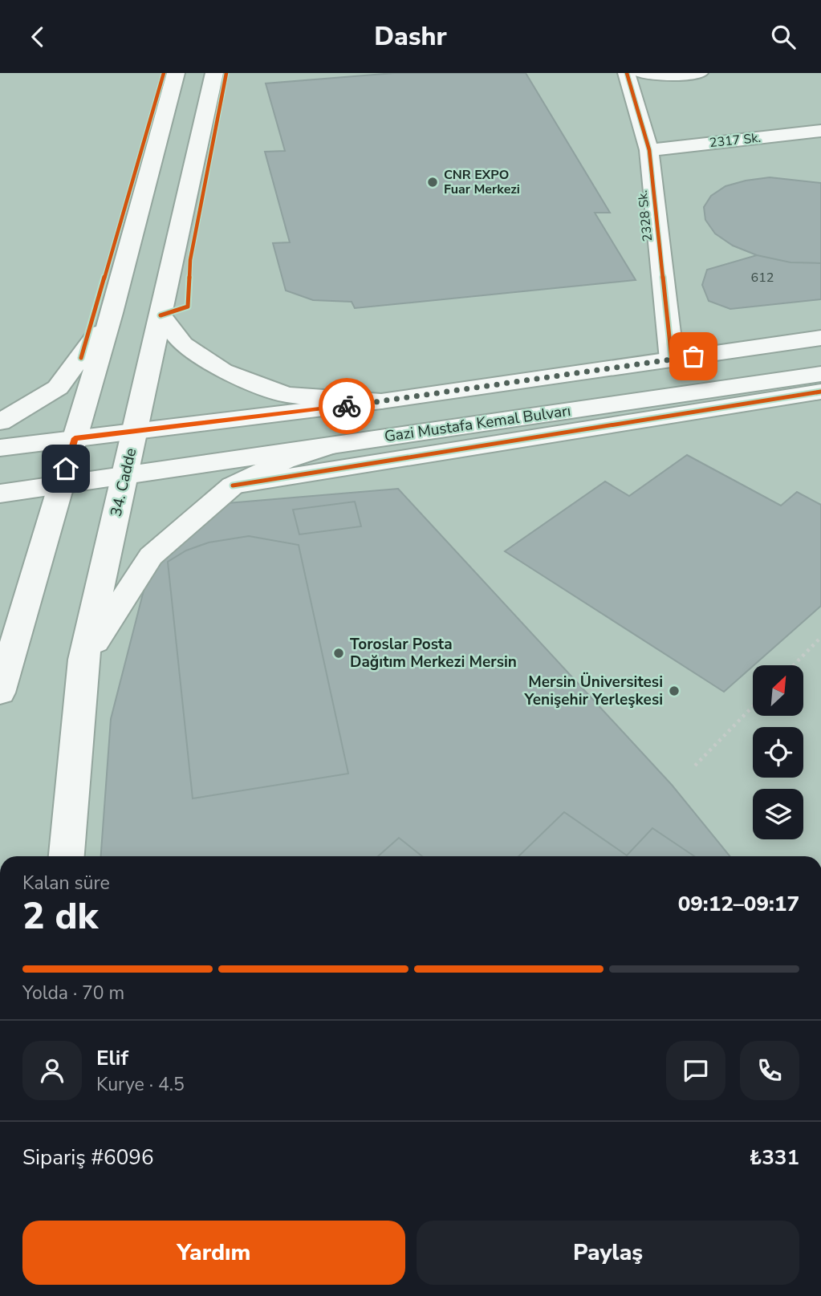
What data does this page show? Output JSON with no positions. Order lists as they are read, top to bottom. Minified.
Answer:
{"streets":{"main road":["2317 Sk.","2328 Sk.","Gazi Mustafa Kemal Bulvarı","34. Cadde"]},"crossings":[["2317 Sk.","2328 Sk."],["Gazi Mustafa Kemal Bulvarı","34. Cadde"]],"places":["CNR EXPO Fuar Merkezi","Toroslar Posta Dağıtım Merkezi Mersin","Mersin Üniversitesi Yenişehir Yerleşkesi"],"house_numbers":["612"],"north":"top right","page":{"header":"Dashr","heading":["2 dk","Kalan süre","09:12–09:17"],"panel":["Elif","Kurye · 4.5","Sipariş #6096","₺331"],"bar":"Yolda · 70 m","buttons":["Yardım","Paylaş"]}}
